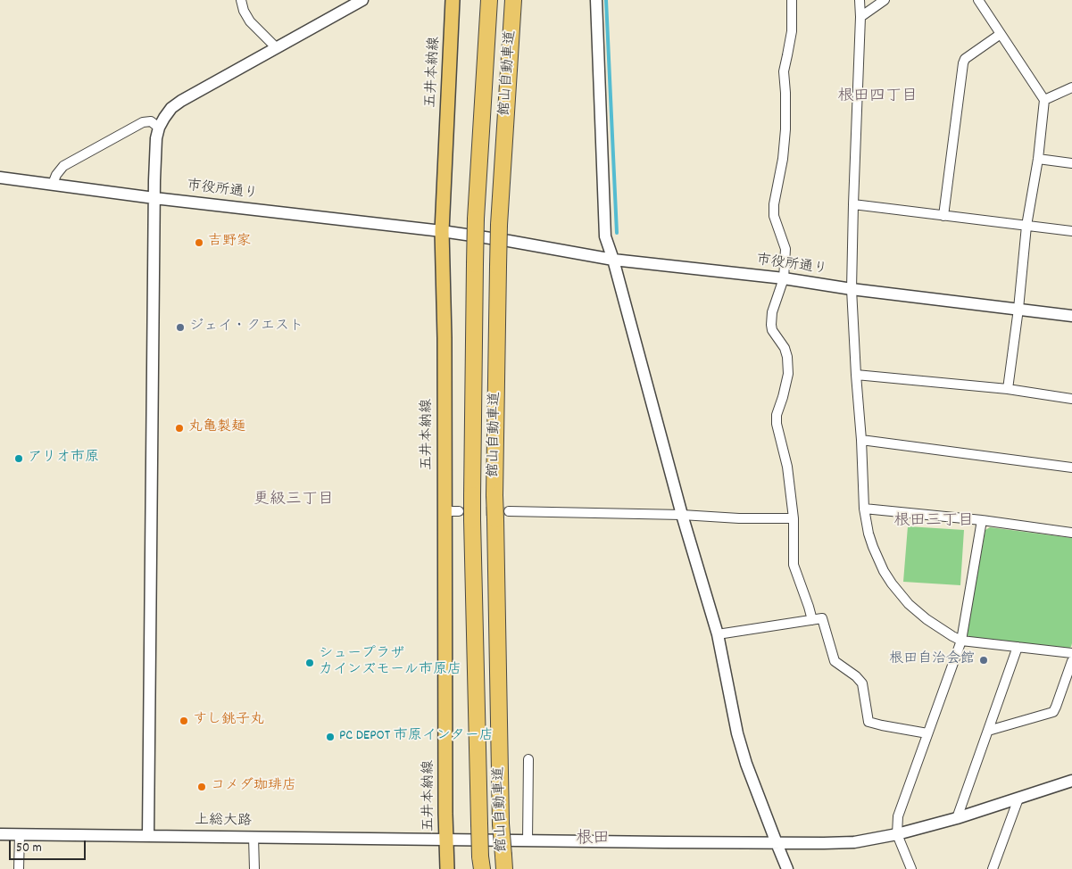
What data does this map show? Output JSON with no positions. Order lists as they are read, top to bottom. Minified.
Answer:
{"streets":{"highway":["館山自動車道"],"main road":["五井本納線"],"street":["市役所通り","上総大路"]},"crossings":[["五井本納線","市役所通り"],["五井本納線","上総大路"]],"districts":["根田四丁目","更級三丁目","根田三丁目","根田"],"places":["吉野家","ジェイ・クエスト","丸亀製麺","アリオ市原","根田自治会館","シュープラザ カインズモール市原店","すし銚子丸","PC DEPOT 市原インター店","コメダ珈琲店"],"scale_bar":"50 m"}
